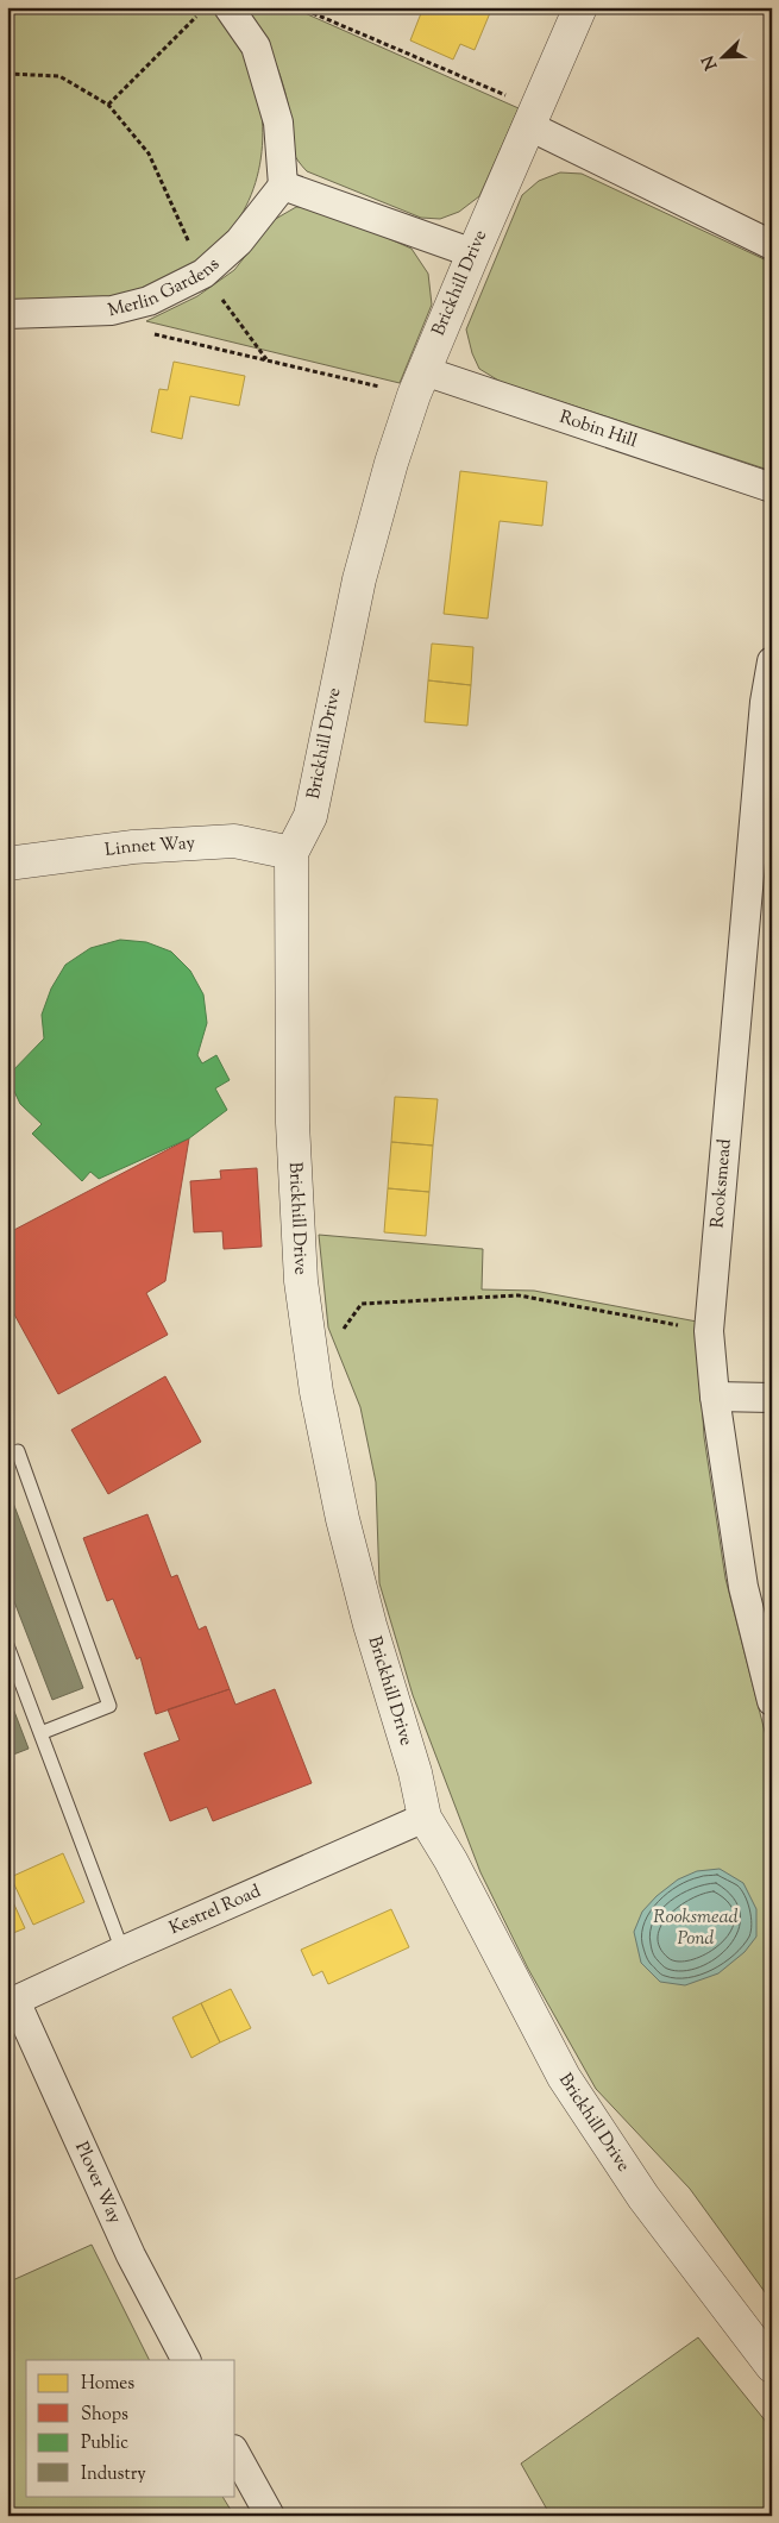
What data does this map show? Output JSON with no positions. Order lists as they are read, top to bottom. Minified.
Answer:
{"streets":{"street":["Merlin Gardens","Brickhill Drive","Robin Hill","Linnet Way","Rooksmead","Kestrel Road","Plover Way"]},"crossings":[["Brickhill Drive","Robin Hill"],["Brickhill Drive","Linnet Way"],["Brickhill Drive","Kestrel Road"],["Kestrel Road","Plover Way"]],"water":["Rooksmead Pond"],"legend":["Homes","Shops","Public","Industry"],"north":"bottom left"}
